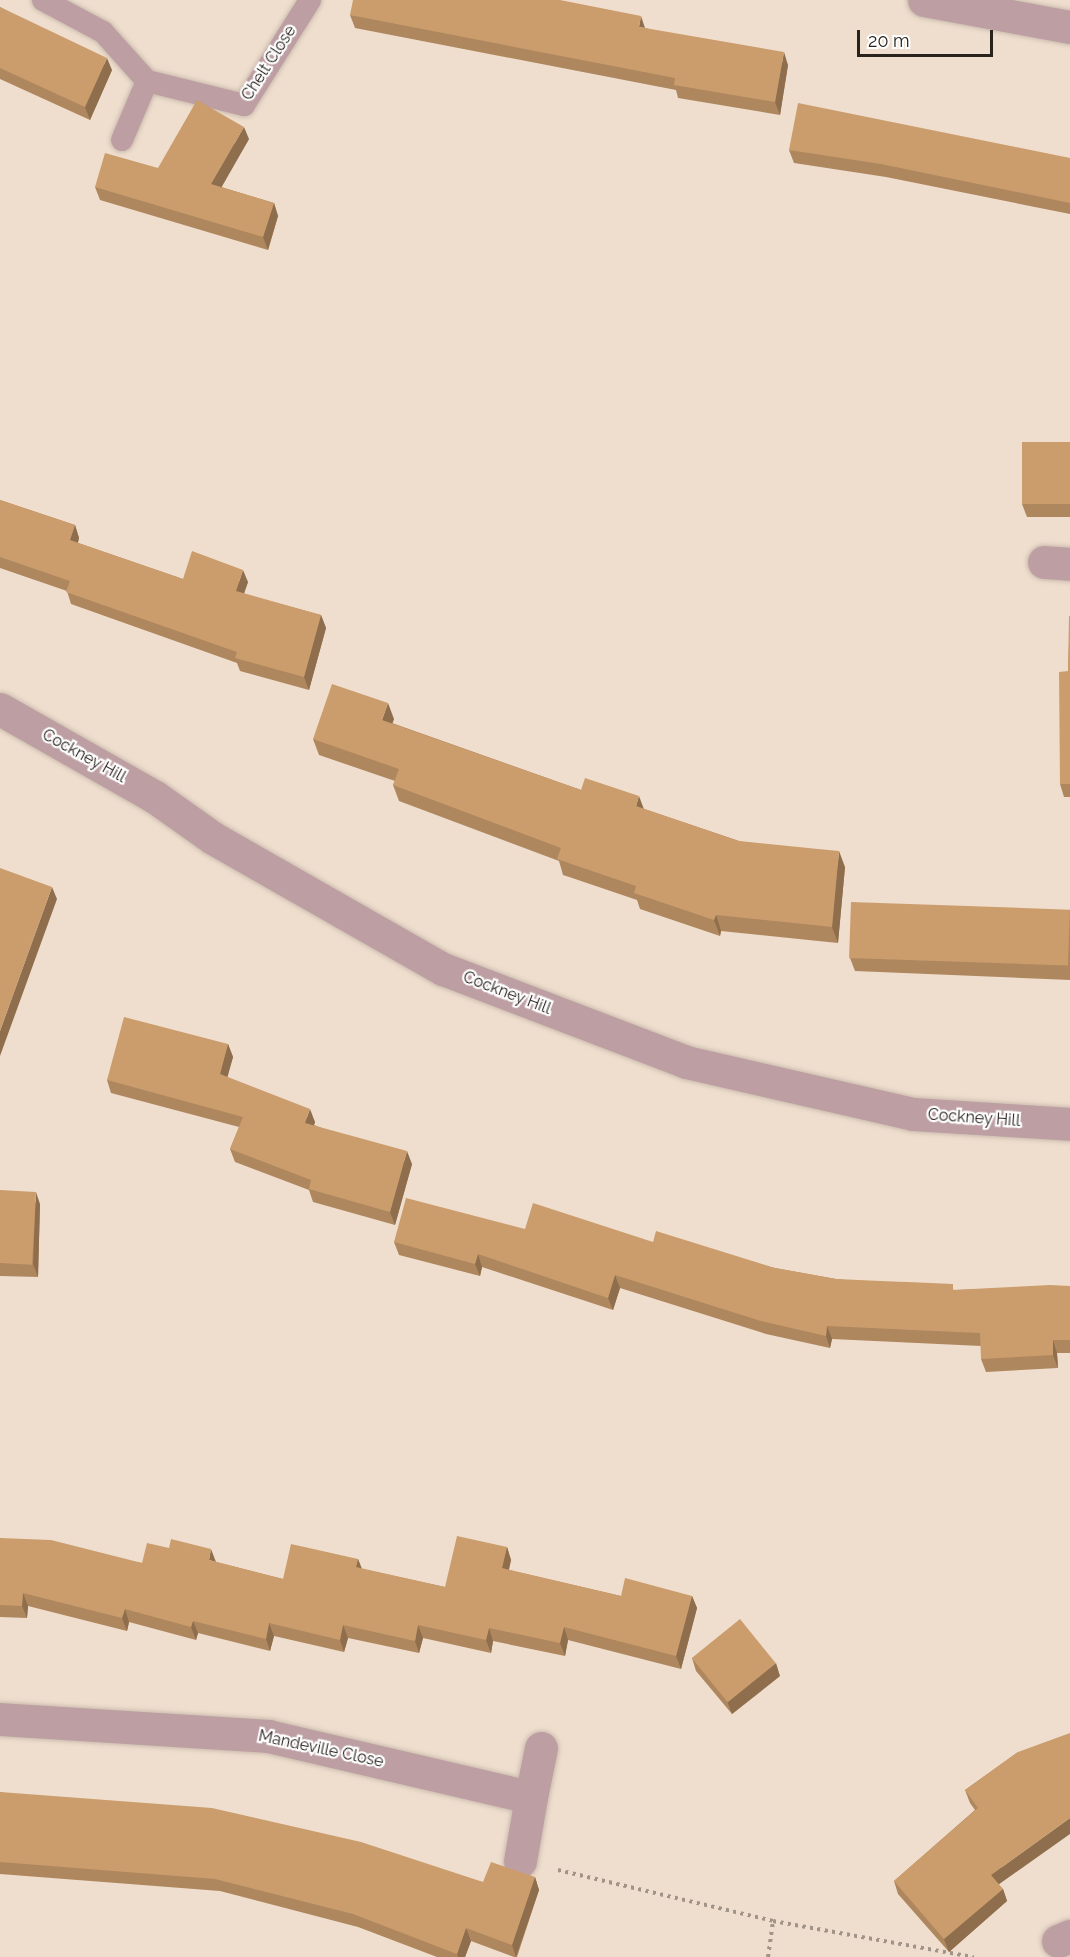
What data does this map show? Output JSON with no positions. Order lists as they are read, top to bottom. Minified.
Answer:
{"streets":{"street":["Cockney Hill","Mandeville Close"],"lane":["Chelt Close"]},"scale_bar":"20 m"}
